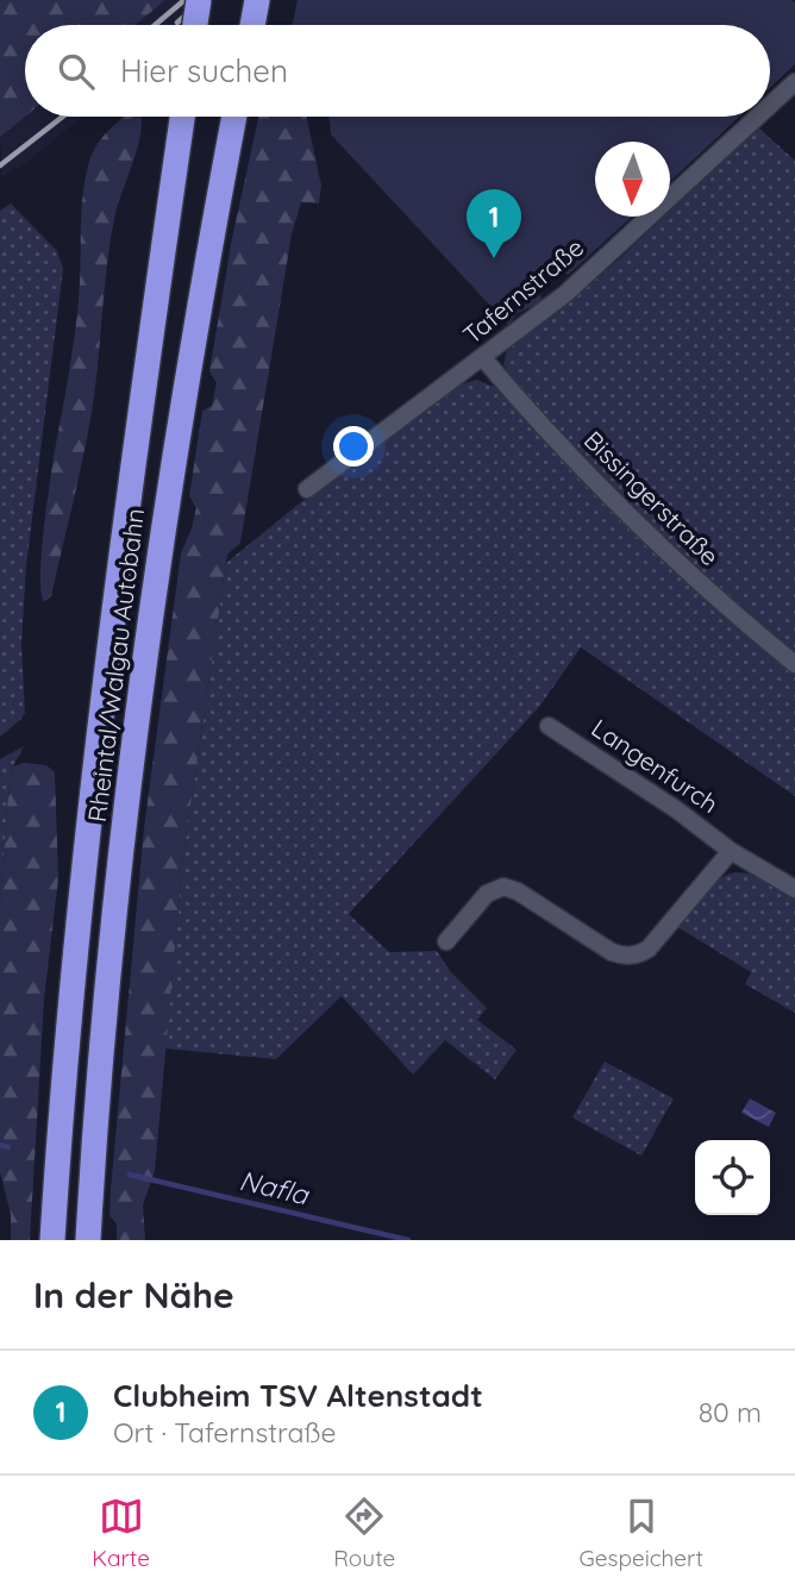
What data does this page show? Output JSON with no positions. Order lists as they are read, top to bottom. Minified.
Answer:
{"streets":{"highway":["Rheintal/Walgau Autobahn"],"street":["Tafernstraße","Bissingerstraße","Langenfurch"]},"crossings":[["Tafernstraße","Bissingerstraße"]],"water":["Nafla"],"north":"bottom","page":{"search":"Hier suchen","pins":"1","heading":"In der Nähe","list":[{"mark":"1","name":"Clubheim TSV Altenstadt","note":"Ort · Tafernstraße","value":"80 m"}],"nav":["Karte","Route","Gespeichert"]}}
